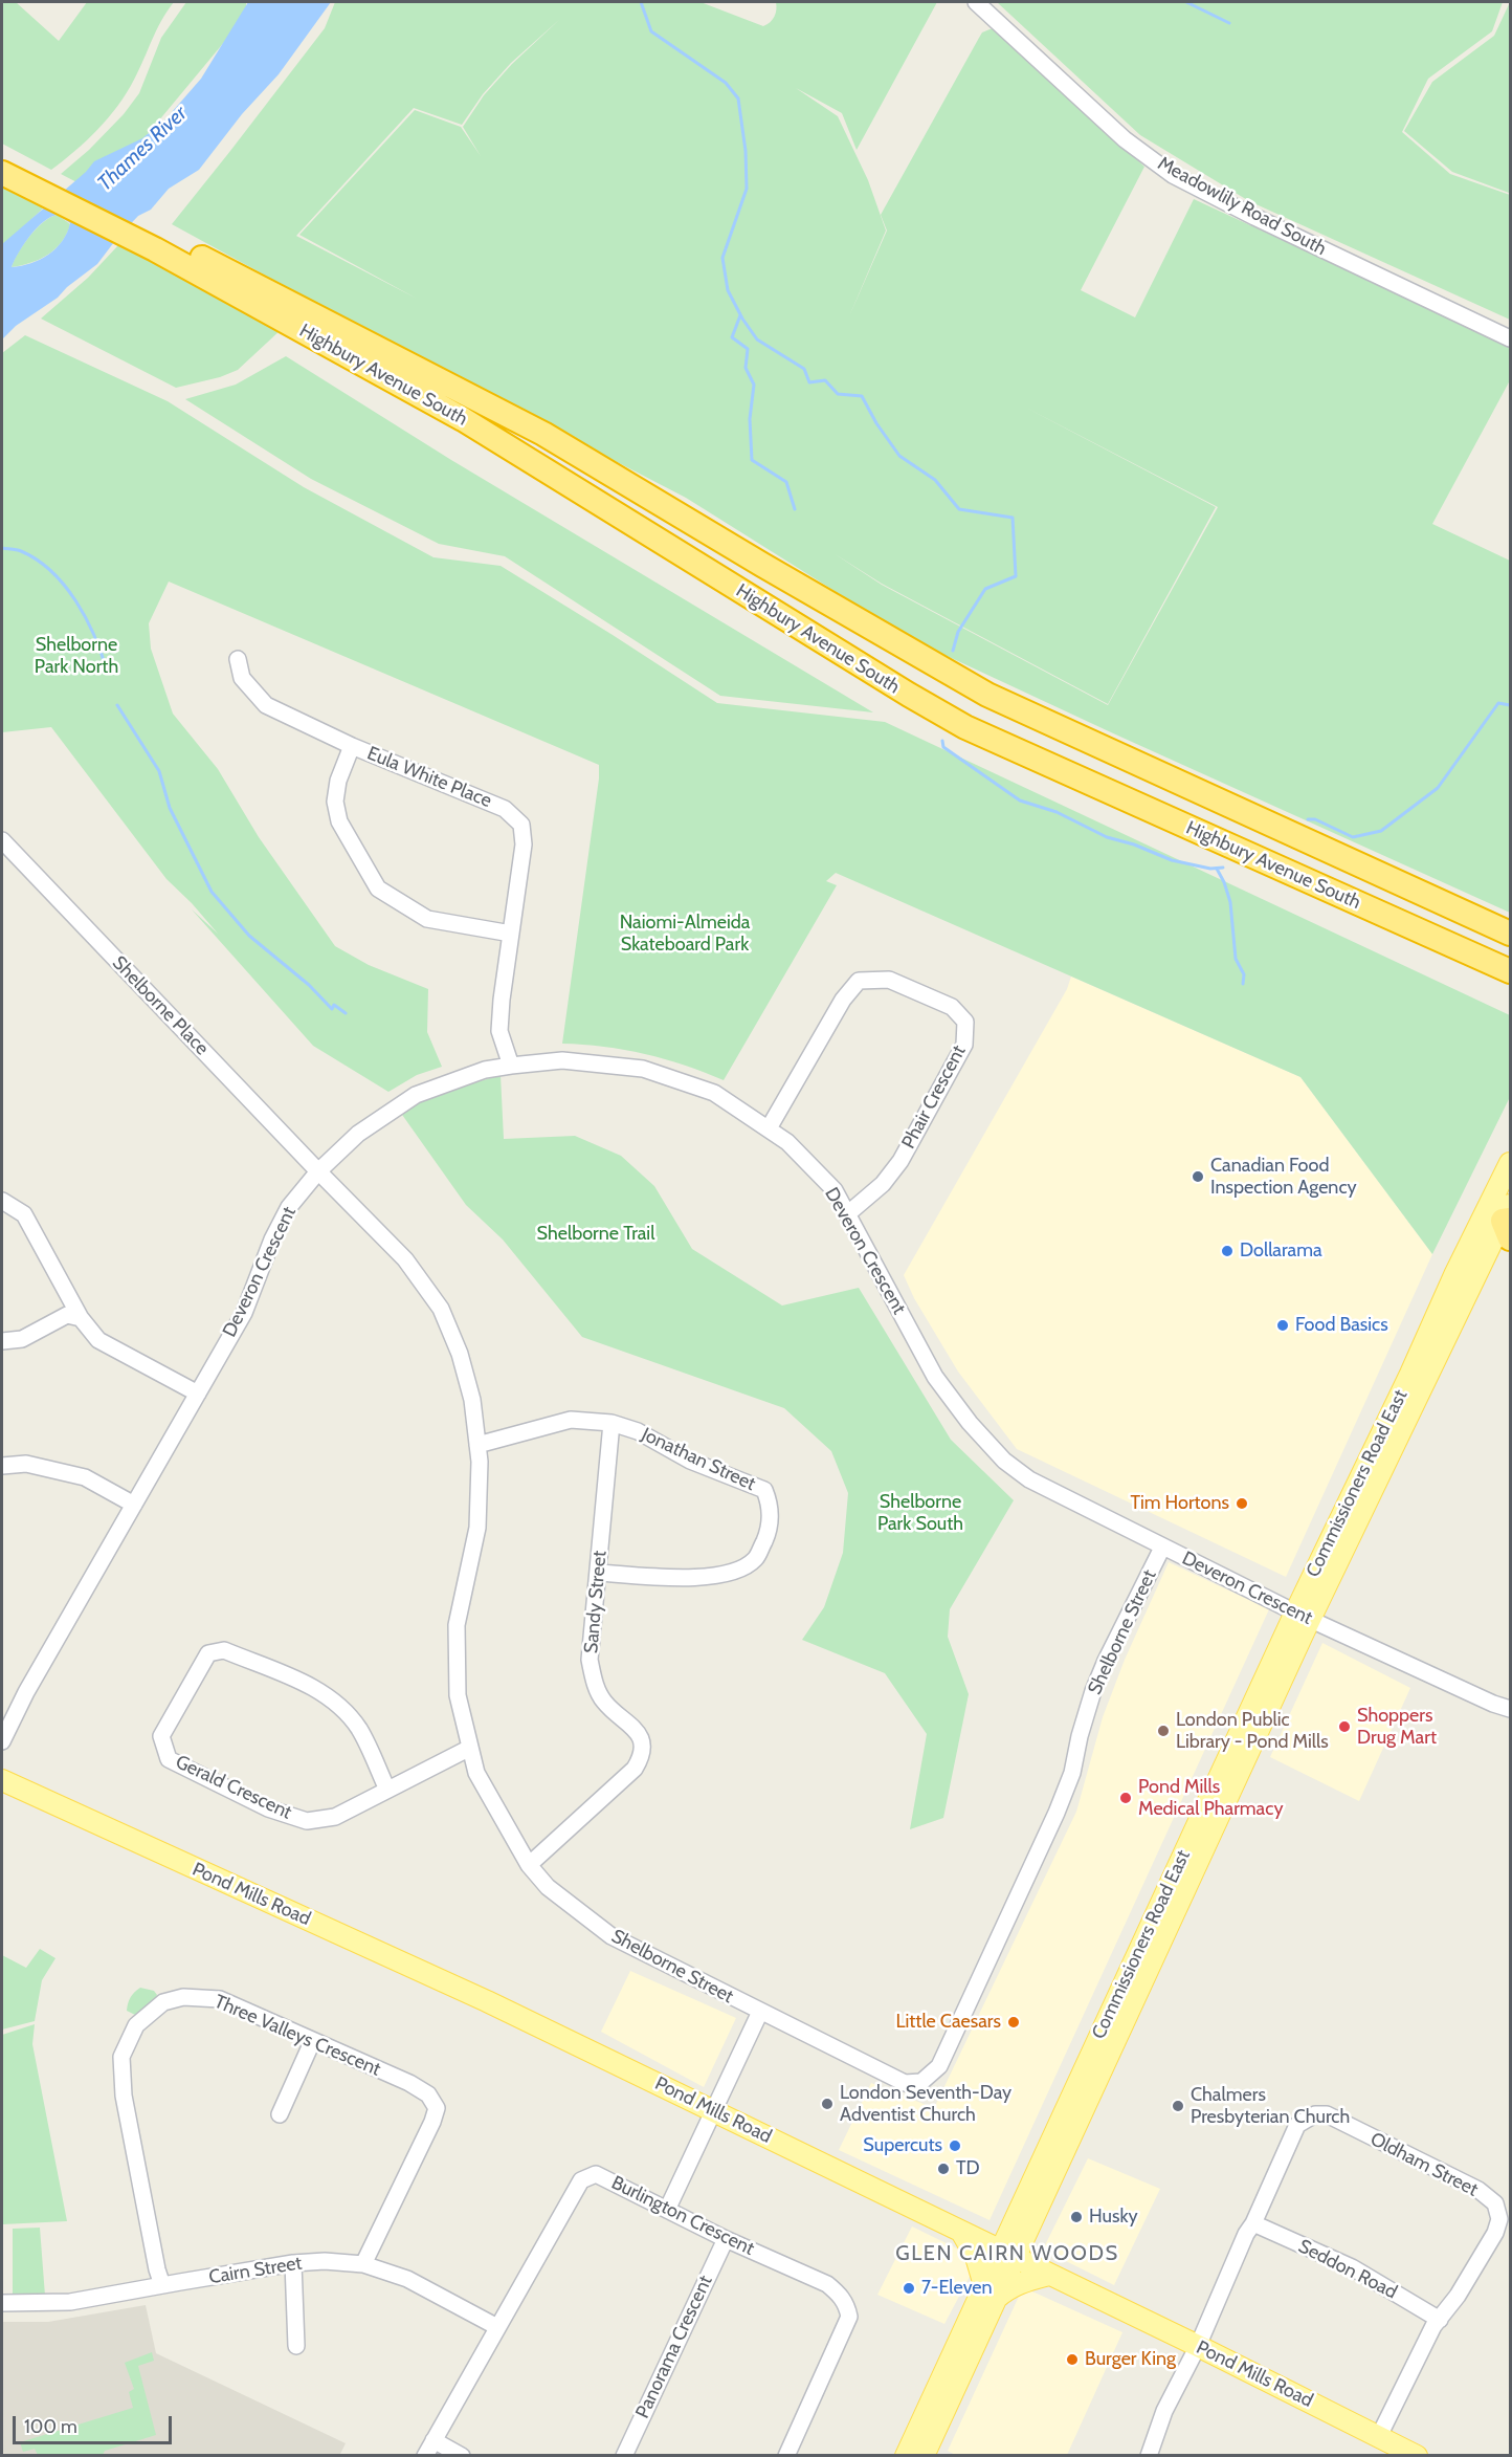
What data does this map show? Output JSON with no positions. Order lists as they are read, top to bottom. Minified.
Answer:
{"streets":{"highway":["Highbury Avenue South"],"main road":["Commissioners Road East","Pond Mills Road"],"street":["Meadowlily Road South","Eula White Place","Shelborne Place","Phair Crescent","Deveron Crescent","Jonathan Street","Sandy Street","Shelborne Street","Gerald Crescent","Three Valleys Crescent","Oldham Street","Burlington Crescent","Seddon Road","Cairn Street","Panorama Crescent"]},"crossings":[["Eula White Place","Deveron Crescent"],["Shelborne Place","Deveron Crescent"],["Shelborne Place","Shelborne Street"],["Phair Crescent","Deveron Crescent"],["Deveron Crescent","Commissioners Road East"],["Deveron Crescent","Shelborne Street"],["Jonathan Street","Sandy Street"],["Jonathan Street","Shelborne Street"],["Commissioners Road East","Pond Mills Road"],["Sandy Street","Shelborne Street"],["Shelborne Street","Gerald Crescent"],["Pond Mills Road","Oldham Street"],["Three Valleys Crescent","Cairn Street"],["Oldham Street","Seddon Road"],["Burlington Crescent","Cairn Street"],["Burlington Crescent","Panorama Crescent"]],"districts":["GLEN CAIRN WOODS"],"water":["Thames River"],"parks":["Shelborne Park North","Naiomi-Almeida Skateboard Park","Shelborne Trail","Shelborne Park South"],"places":["Canadian Food Inspection Agency","Dollarama","Food Basics","Tim Hortons","Shoppers Drug Mart","London Public Library - Pond Mills","Pond Mills Medical Pharmacy","Little Caesars","London Seventh-Day Adventist Church","Chalmers Presbyterian Church","Supercuts","TD","Husky","7-Eleven","Burger King"],"scale_bar":"100 m"}
